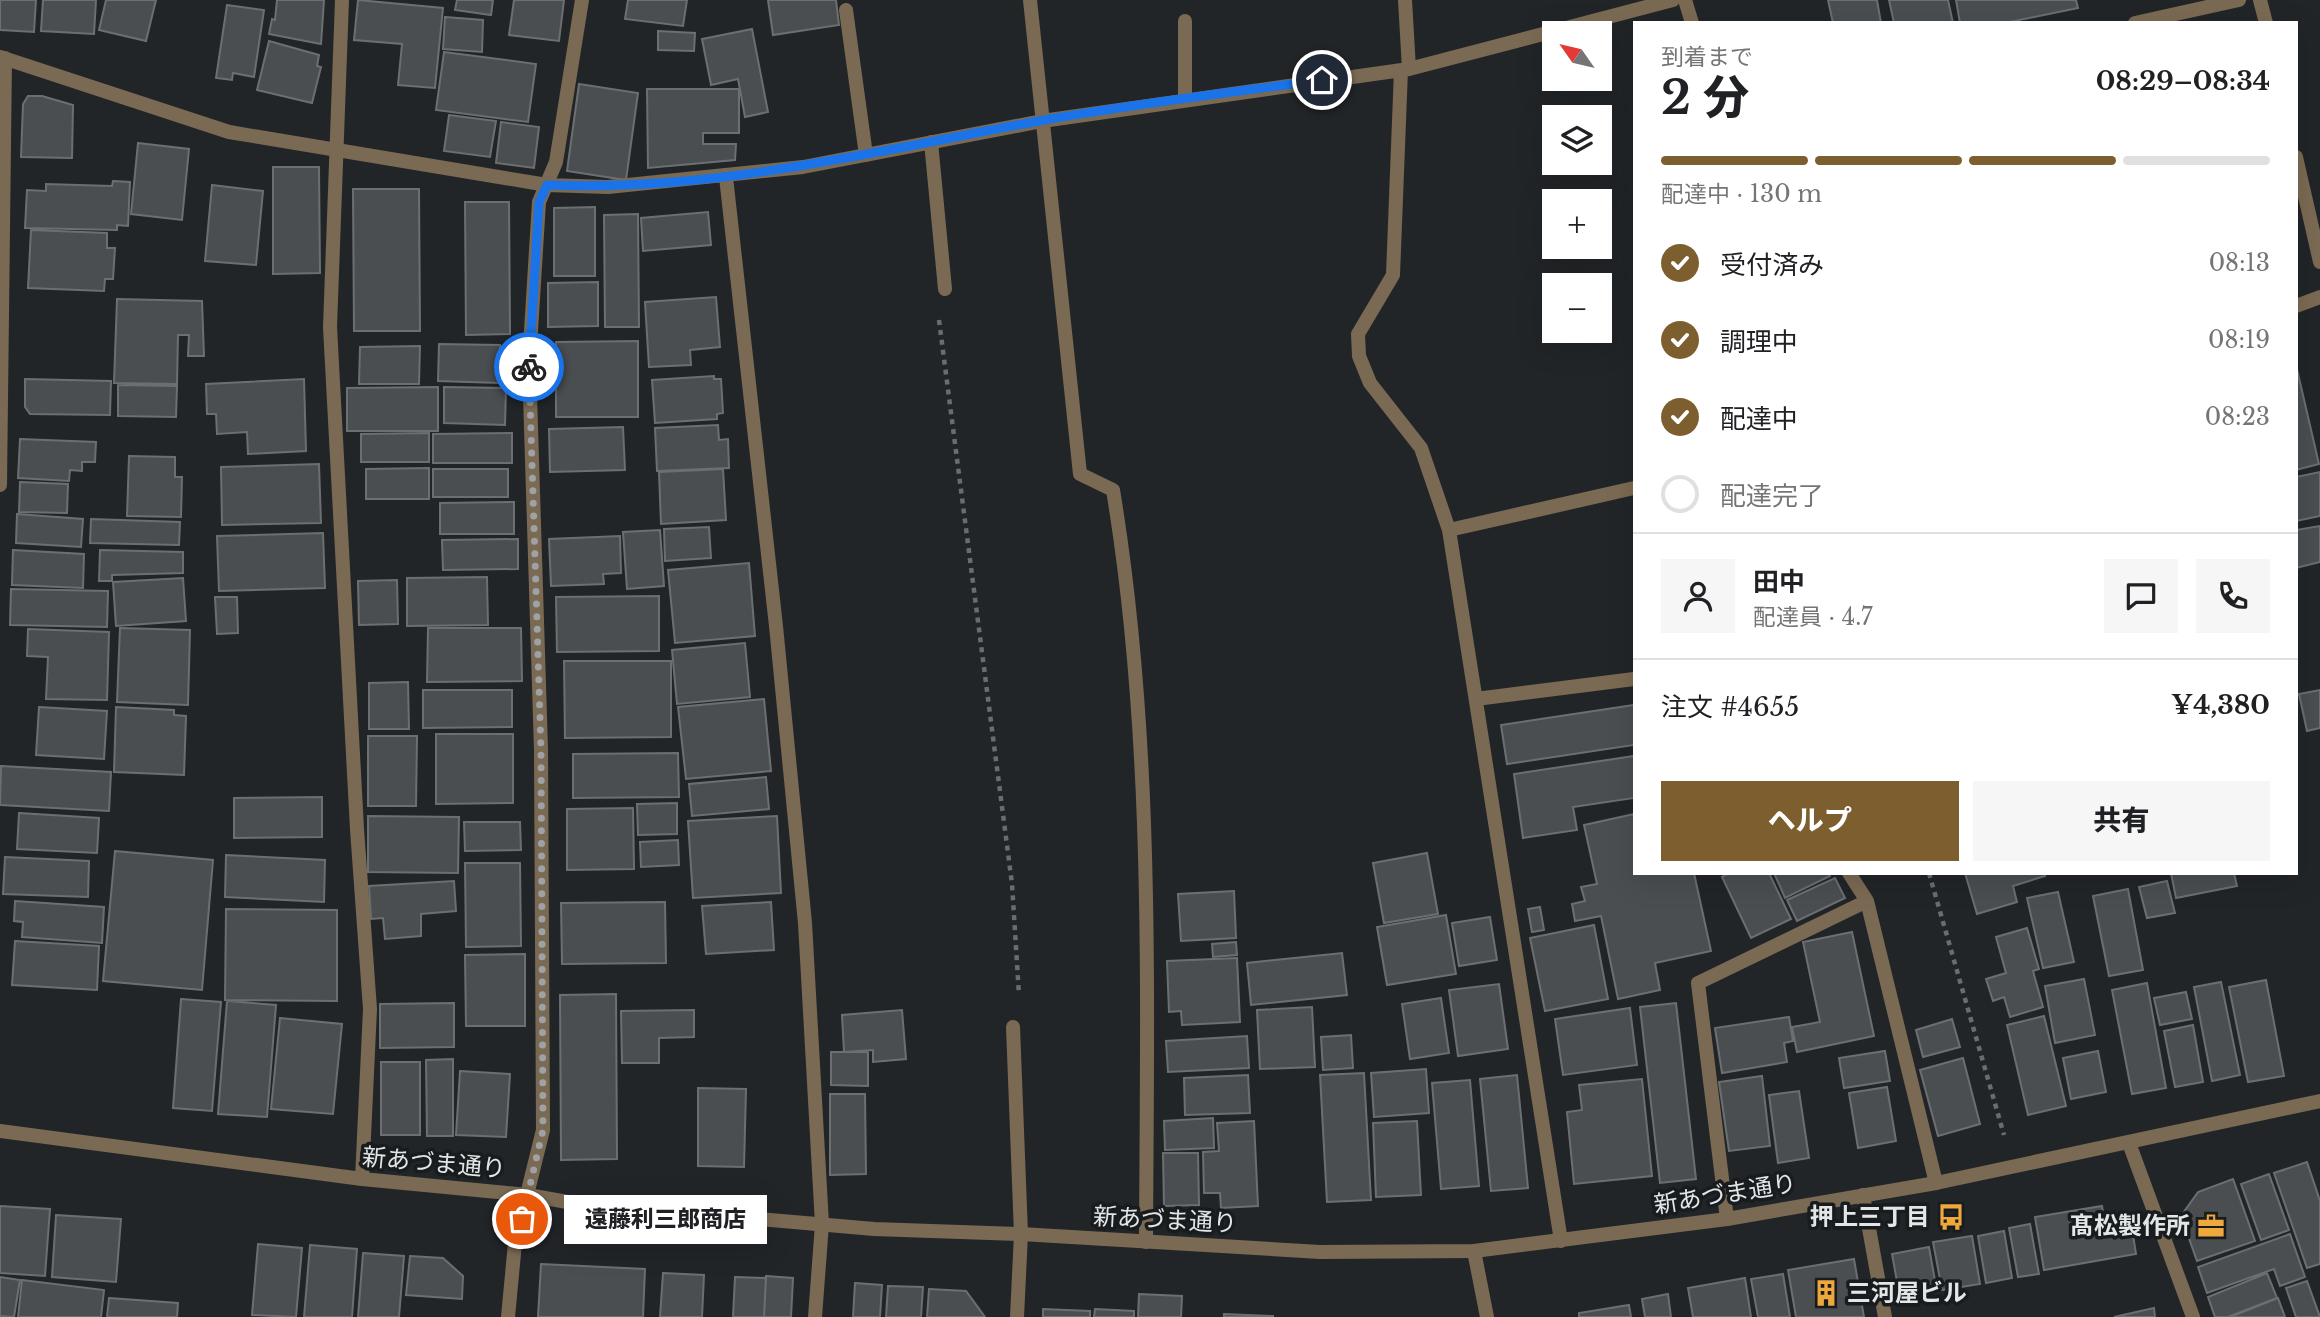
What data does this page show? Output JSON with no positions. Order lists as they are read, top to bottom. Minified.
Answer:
{"streets":{"street":["新あづま通り"]},"places":{"bus stop":["押上三丁目"],"other":["遠藤利三郎商店"],"office":["髙松製作所"],"building":["三河屋ビル"]},"north":"top left","page":{"map_buttons":["+","−"],"heading":["2 分","到着まで","08:29–08:34"],"panel":["田中","配達員 · 4.7","注文 #4655","¥4,380"],"bar":"配達中 · 130 m","list":[["受付済み","08:13"],["調理中","08:19"],["配達中","08:23"],"配達完了"],"buttons":["ヘルプ","共有"],"bubble":"遠藤利三郎商店"}}
